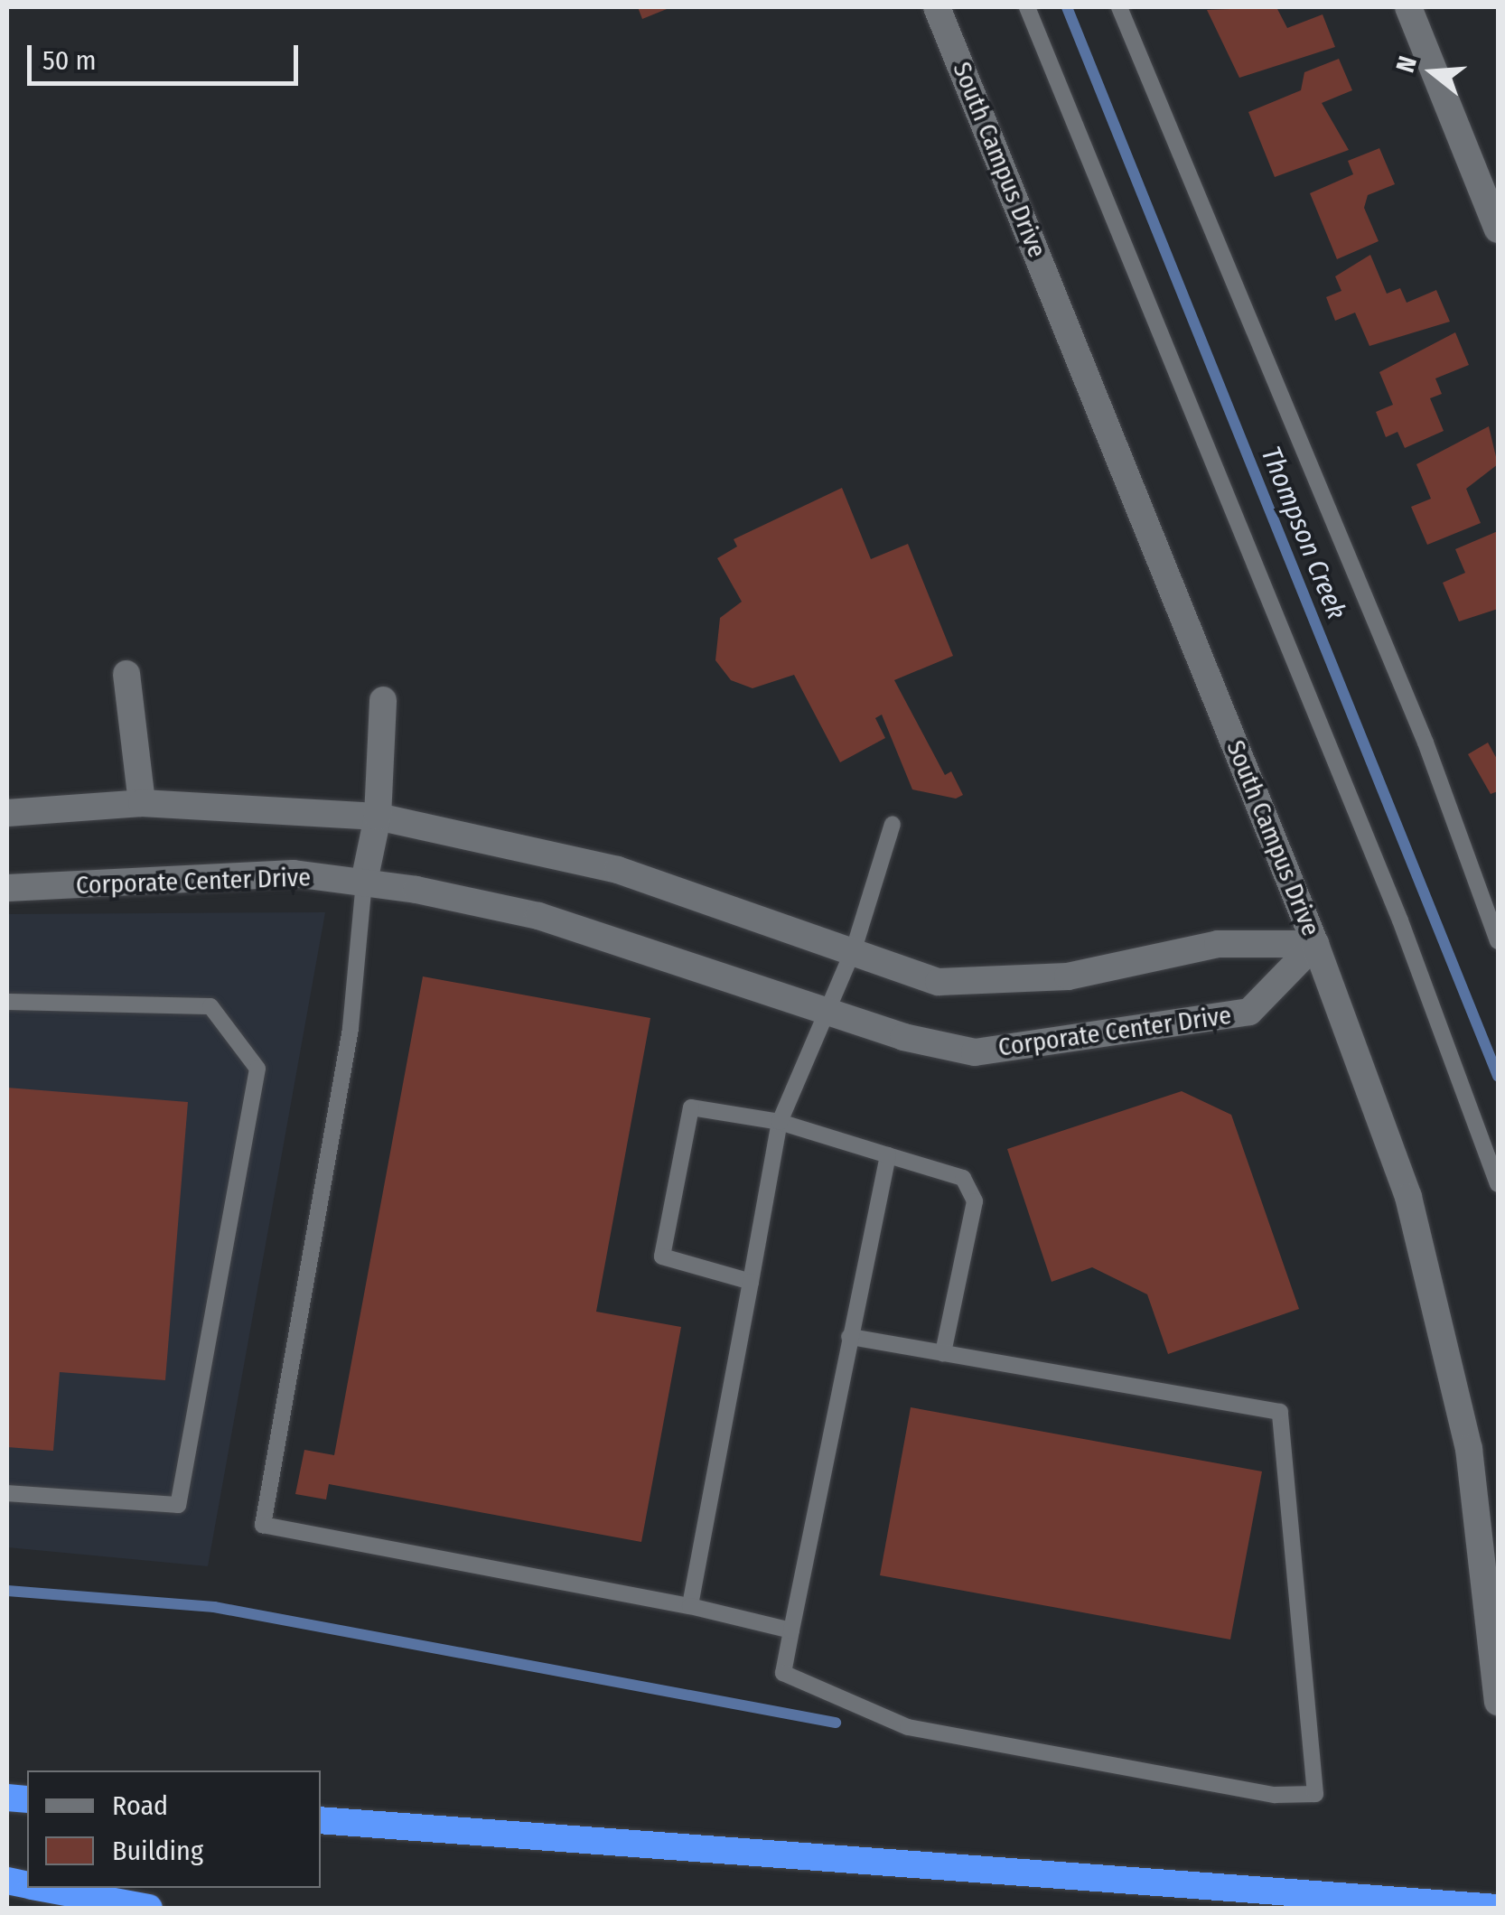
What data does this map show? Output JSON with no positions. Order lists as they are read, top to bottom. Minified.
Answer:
{"streets":{"street":["South Campus Drive","Corporate Center Drive"]},"crossings":[["South Campus Drive","Corporate Center Drive"]],"water":["Thompson Creek"],"legend":["Road","Building"],"scale_bar":"50 m","north":"left"}
